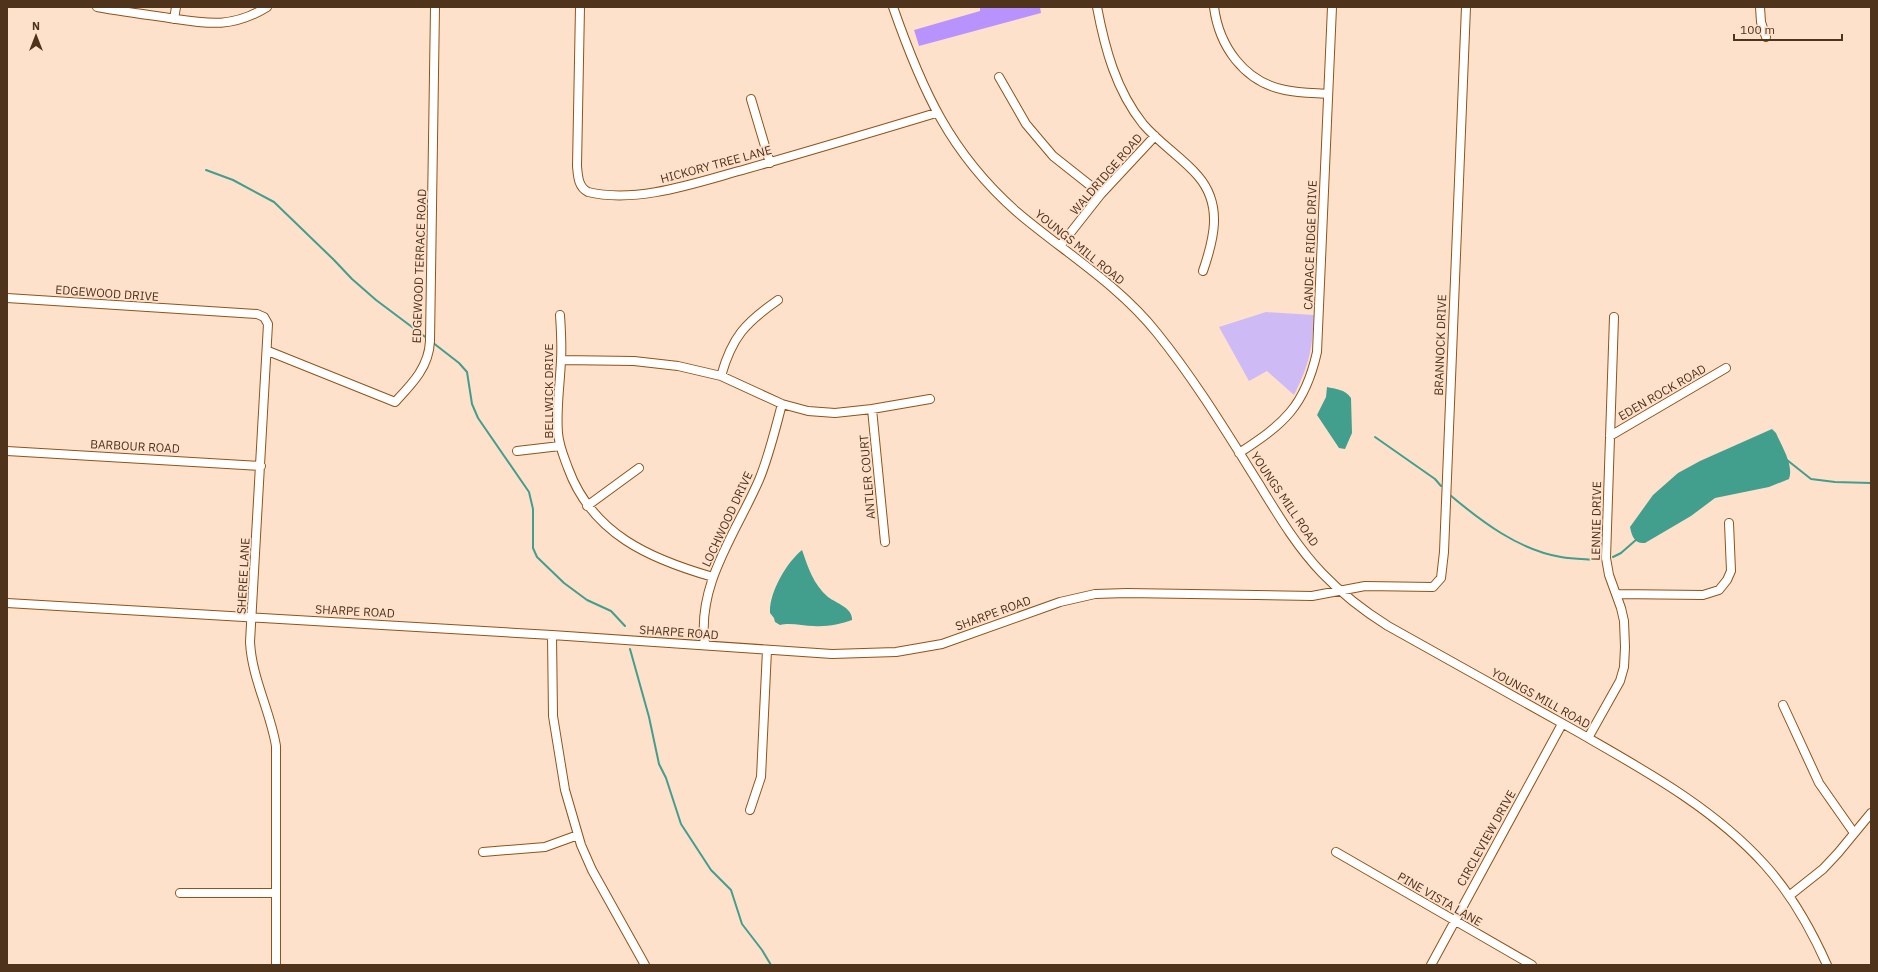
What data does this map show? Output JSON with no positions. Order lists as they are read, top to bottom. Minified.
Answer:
{"streets":{"street":["HICKORY TREE LANE","WALDRIDGE ROAD","CANDACE RIDGE DRIVE","YOUNGS MILL ROAD","EDGEWOOD TERRACE ROAD","EDGEWOOD DRIVE","BRANNOCK DRIVE","BELLWICK DRIVE","EDEN ROCK ROAD","BARBOUR ROAD","ANTLER COURT","LOCHWOOD DRIVE","LENNIE DRIVE","SHEREE LANE","SHARPE ROAD","CIRCLEVIEW DRIVE","PINE VISTA LANE"]},"crossings":[["HICKORY TREE LANE","YOUNGS MILL ROAD"],["WALDRIDGE ROAD","YOUNGS MILL ROAD"],["CANDACE RIDGE DRIVE","YOUNGS MILL ROAD"],["YOUNGS MILL ROAD","BRANNOCK DRIVE"],["YOUNGS MILL ROAD","LENNIE DRIVE"],["YOUNGS MILL ROAD","SHARPE ROAD"],["YOUNGS MILL ROAD","CIRCLEVIEW DRIVE"],["EDGEWOOD TERRACE ROAD","SHEREE LANE"],["EDGEWOOD DRIVE","SHEREE LANE"],["BRANNOCK DRIVE","SHARPE ROAD"],["BELLWICK DRIVE","LOCHWOOD DRIVE"],["EDEN ROCK ROAD","LENNIE DRIVE"],["BARBOUR ROAD","SHEREE LANE"],["LOCHWOOD DRIVE","SHARPE ROAD"],["SHEREE LANE","SHARPE ROAD"],["CIRCLEVIEW DRIVE","PINE VISTA LANE"]],"scale_bar":"100 m","north":"top"}
